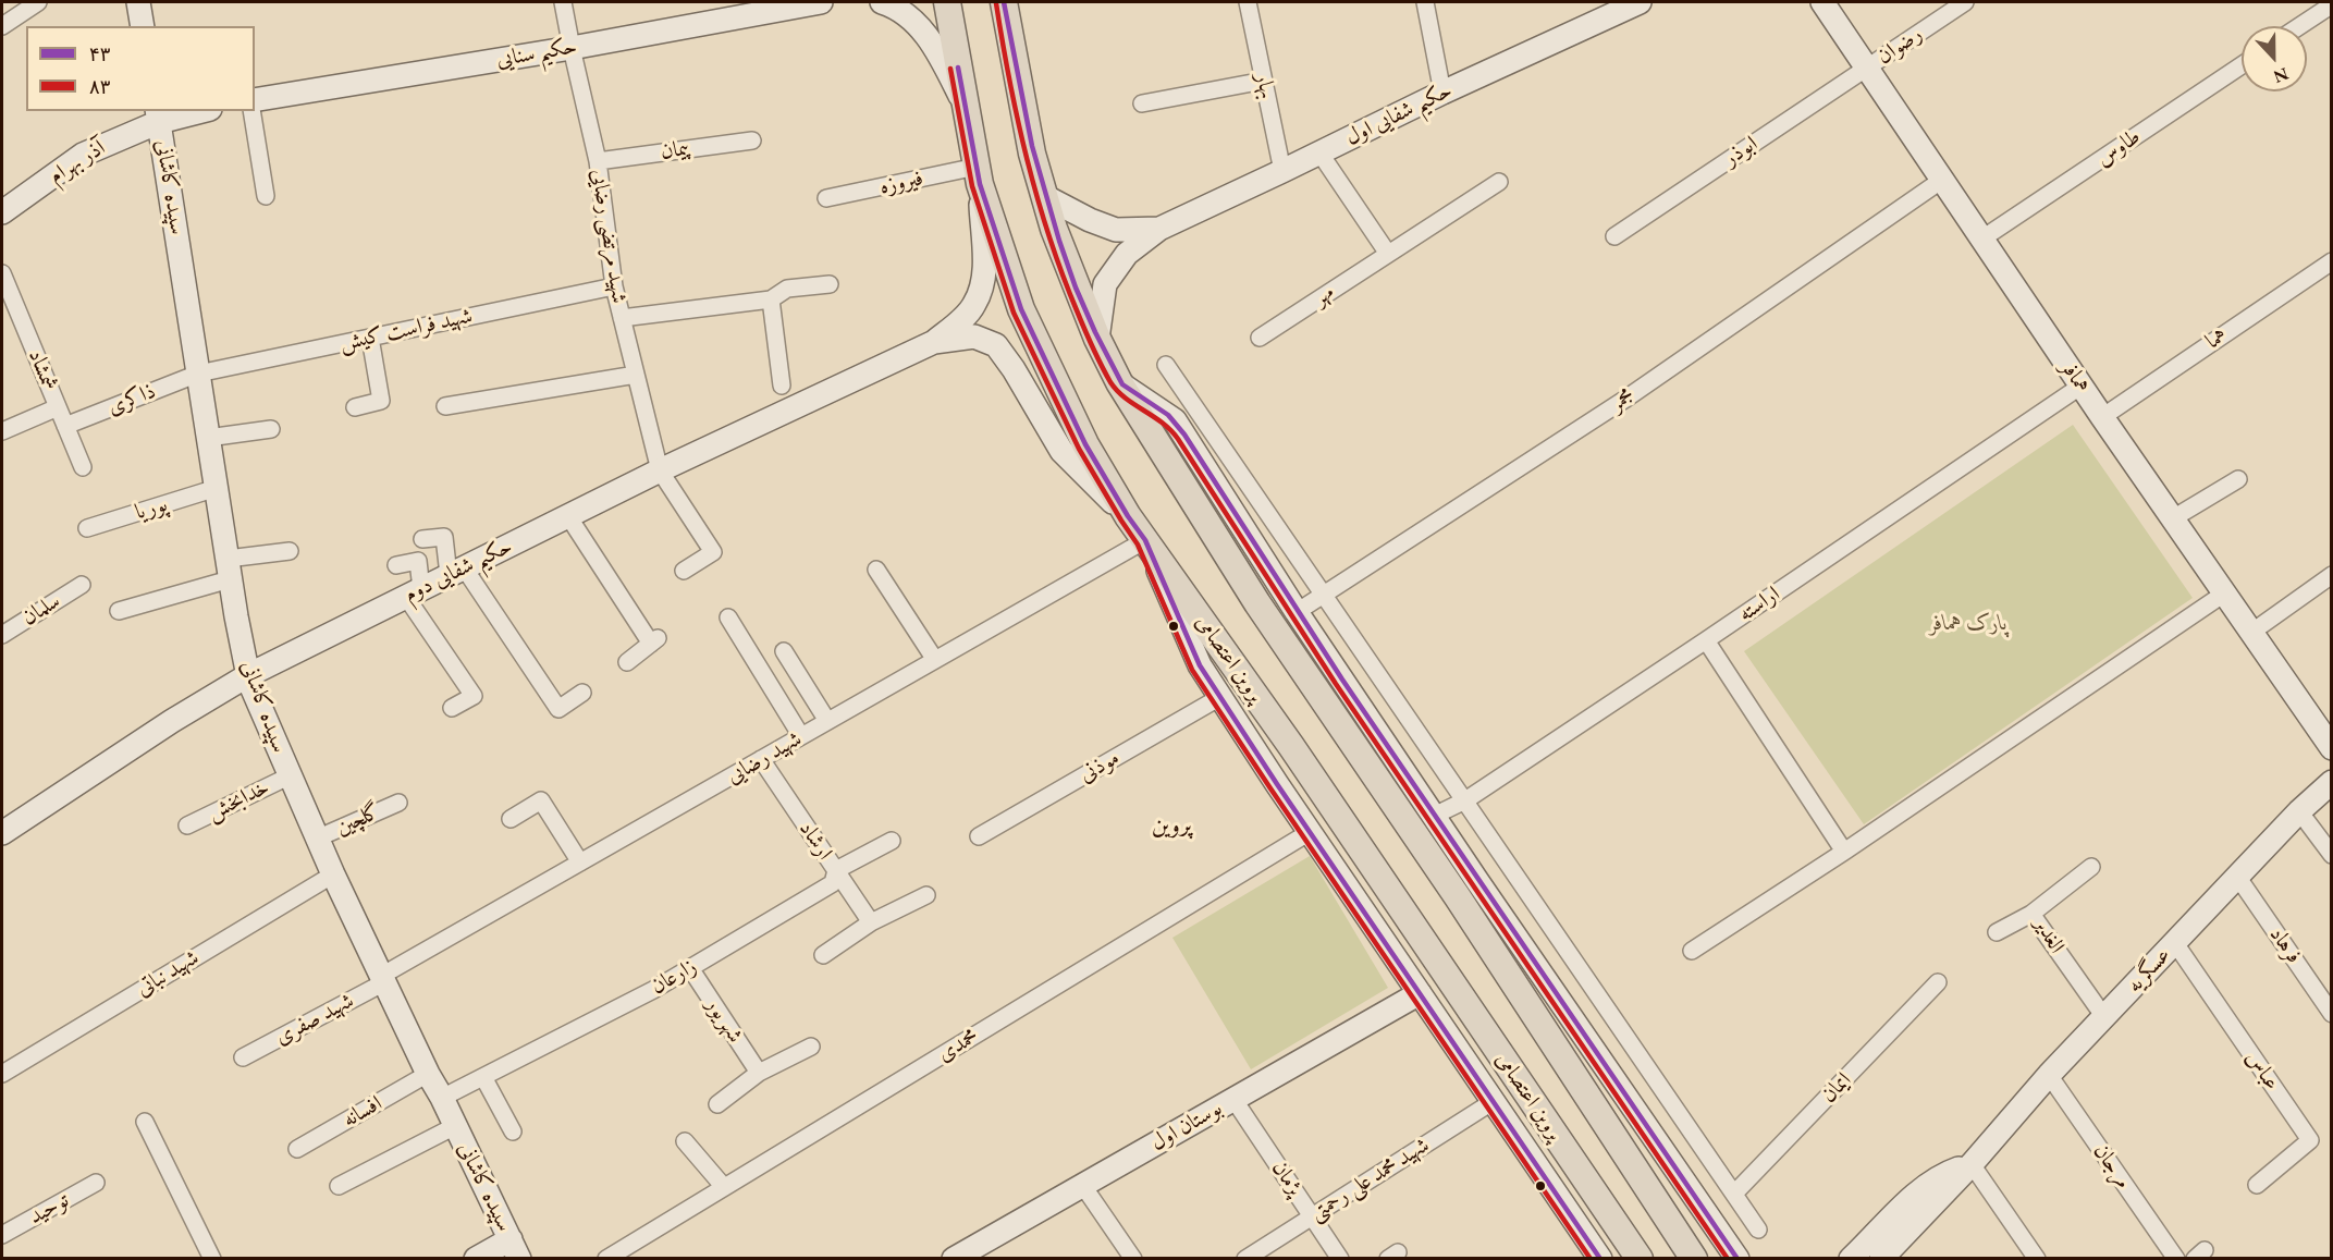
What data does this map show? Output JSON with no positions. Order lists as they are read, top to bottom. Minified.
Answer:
{"streets":{"main road":["پروین اعتصامی"],"street":["رضوان","حکیم سنایی","بهار","حکیم شفایی اول","طاوس","پیمان","ابوذر","آذر بهرام","فیروزه","سپیده کاشانی","شهید مرتضی رضایی","مهر","شهید فراست کیش","هما","شمشاد","همافر","ذاکری","مجمر","پوریا","حکیم شفایی دوم","اراسته","سلمان","شهید رضایی","موذنی","خدابخش","گلچین","ارشاد","الغدیر","فرهاد","عسگریه","شهید نباتی","زارعان","شهید صفری","شهریور","محمدی","عباس","ایمان","افسانه","بوستان اول","مرجان","پژمان","شهید محمد علی رحمتی","توحید"]},"crossings":[["رضوان","ابوذر"],["رضوان","همافر"],["حکیم سنایی","شهید مرتضی رضایی"],["بهار","حکیم شفایی اول"],["طاوس","همافر"],["پیمان","شهید مرتضی رضایی"],["ابوذر","همافر"],["آذر بهرام","سپیده کاشانی"],["فیروزه","پروین اعتصامی"],["سپیده کاشانی","شهید فراست کیش"],["سپیده کاشانی","ذاکری"],["سپیده کاشانی","پوریا"],["سپیده کاشانی","حکیم شفایی دوم"],["سپیده کاشانی","شهید رضایی"],["سپیده کاشانی","خدابخش"],["سپیده کاشانی","گلچین"],["سپیده کاشانی","شهید نباتی"],["سپیده کاشانی","زارعان"],["سپیده کاشانی","شهید صفری"],["سپیده کاشانی","افسانه"],["شهید مرتضی رضایی","شهید فراست کیش"],["شهید مرتضی رضایی","حکیم شفایی دوم"],["شهید فراست کیش","ذاکری"],["هما","همافر"],["شمشاد","ذاکری"],["همافر","مجمر"],["همافر","اراسته"],["پروین اعتصامی","شهید رضایی"],["شهید رضایی","ارشاد"],["شهید رضایی","شهید صفری"],["ارشاد","زارعان"],["الغدیر","عسگریه"],["فرهاد","عسگریه"],["عسگریه","عباس"],["عسگریه","مرجان"],["زارعان","شهریور"],["بوستان اول","پژمان"],["پژمان","شهید محمد علی رحمتی"]],"districts":["پروین"],"parks":["پارک همافر"],"lines":["transit line ۴۳","transit line ۸۳"],"legend":["۴۳","۸۳"],"north":"bottom"}
